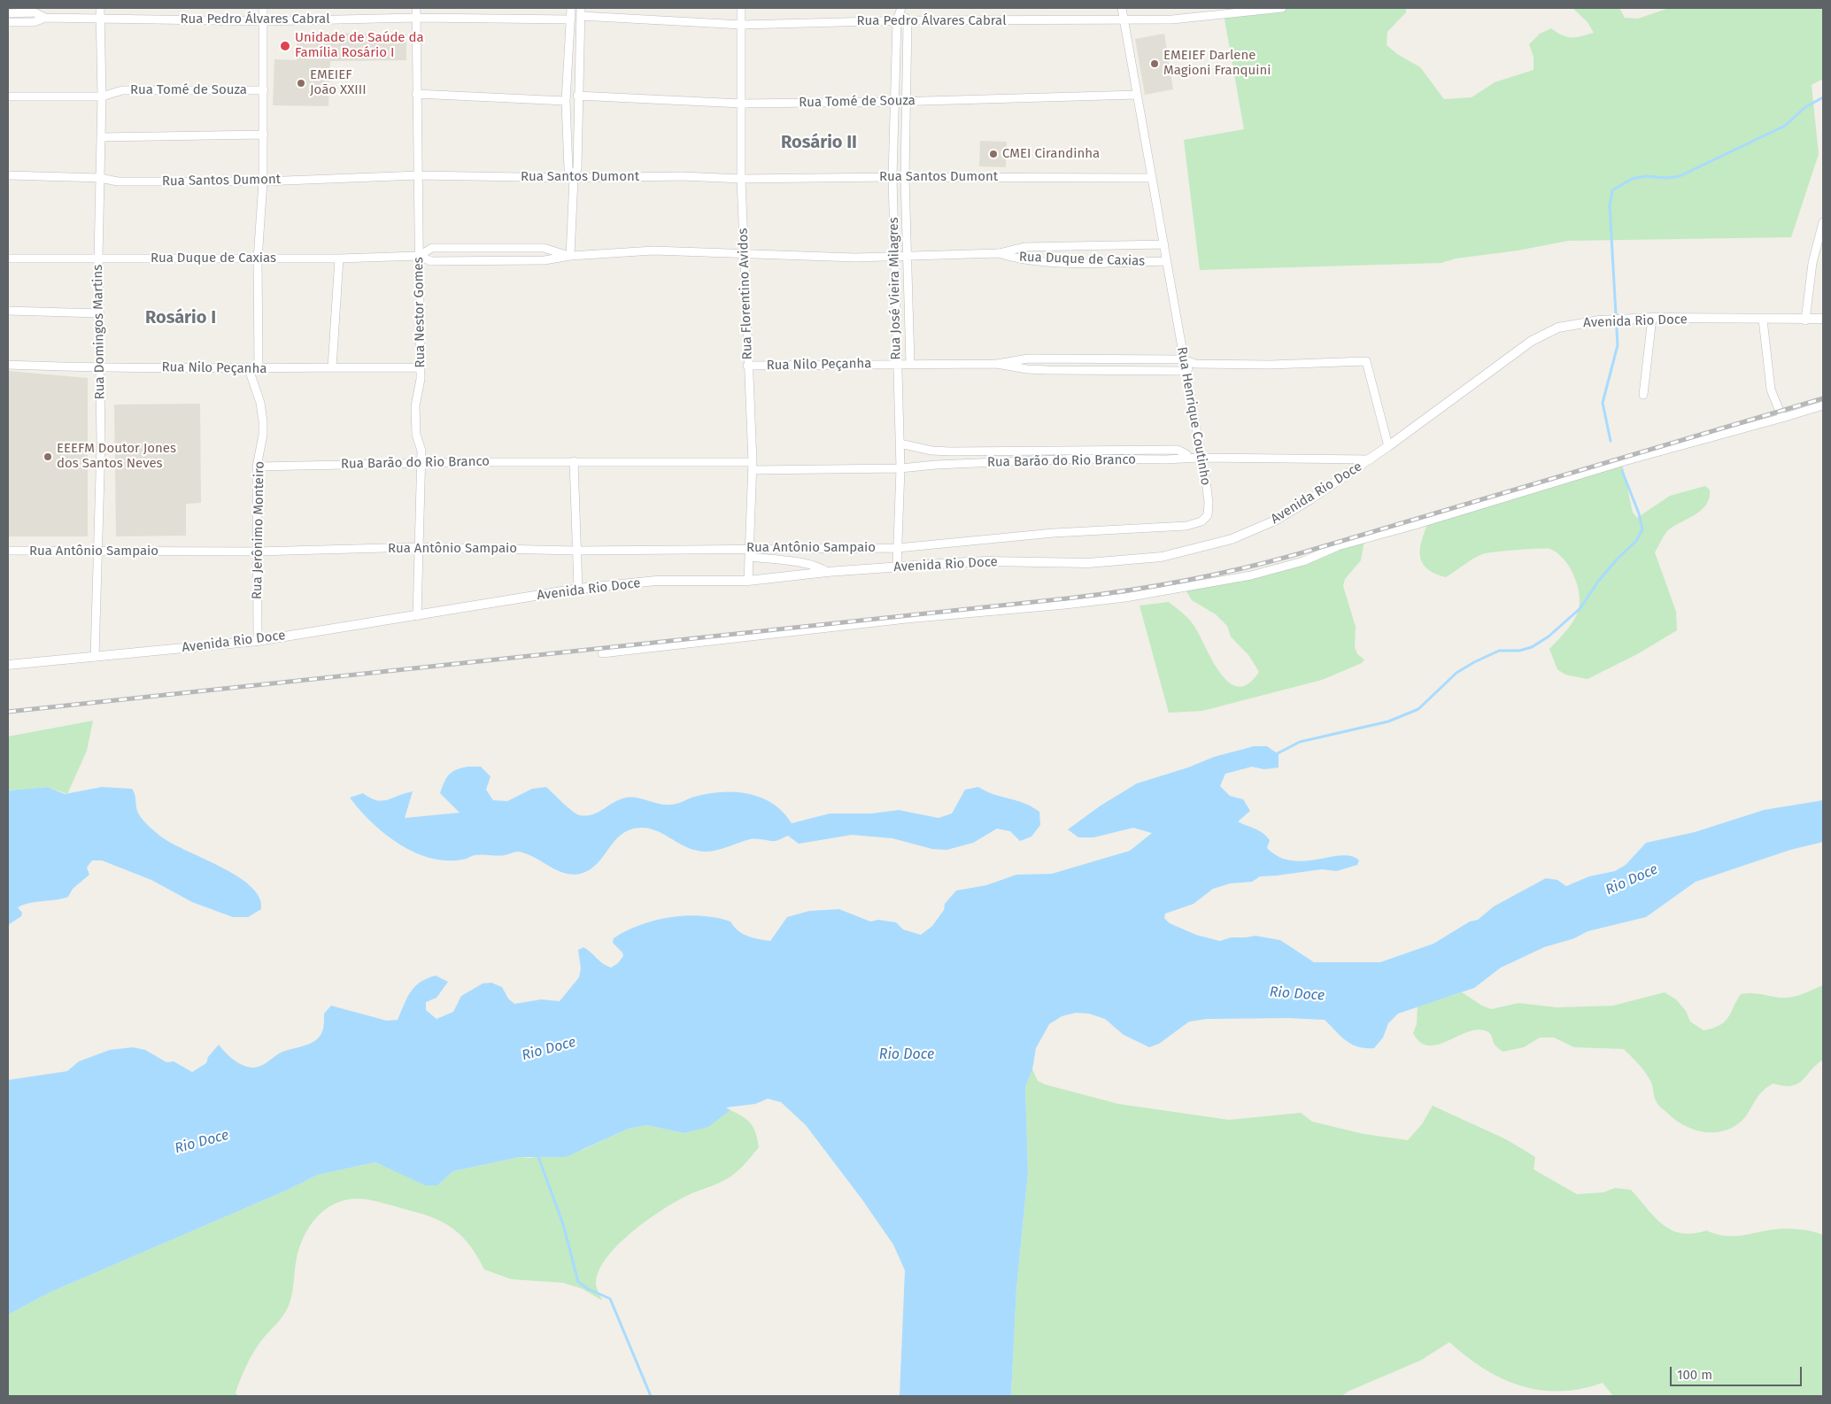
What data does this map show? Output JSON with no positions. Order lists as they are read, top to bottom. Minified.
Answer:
{"streets":{"street":["Rua Pedro Álvares Cabral","Rua Tomé de Souza","Rua Santos Dumont","Rua Duque de Caxias","Rua José Vieira Milagres","Rua Florentino Avidos","Rua Nestor Gomes","Avenida Rio Doce","Rua Domingos Martins","Rua Nilo Peçanha","Rua Henrique Coutinho","Rua Barão do Rio Branco","Rua Jerônimo Monteiro","Rua Antônio Sampaio"]},"crossings":[["Rua Pedro Álvares Cabral","Rua José Vieira Milagres"],["Rua Pedro Álvares Cabral","Rua Florentino Avidos"],["Rua Pedro Álvares Cabral","Rua Nestor Gomes"],["Rua Pedro Álvares Cabral","Rua Domingos Martins"],["Rua Pedro Álvares Cabral","Rua Henrique Coutinho"],["Rua Tomé de Souza","Rua José Vieira Milagres"],["Rua Tomé de Souza","Rua Florentino Avidos"],["Rua Tomé de Souza","Rua Domingos Martins"],["Rua Tomé de Souza","Rua Henrique Coutinho"],["Rua Santos Dumont","Rua José Vieira Milagres"],["Rua Santos Dumont","Rua Florentino Avidos"],["Rua Santos Dumont","Rua Nestor Gomes"],["Rua Santos Dumont","Rua Domingos Martins"],["Rua Santos Dumont","Rua Henrique Coutinho"],["Rua Duque de Caxias","Rua José Vieira Milagres"],["Rua Duque de Caxias","Rua Florentino Avidos"],["Rua Duque de Caxias","Rua Nestor Gomes"],["Rua Duque de Caxias","Rua Domingos Martins"],["Rua Duque de Caxias","Rua Henrique Coutinho"],["Rua José Vieira Milagres","Avenida Rio Doce"],["Rua José Vieira Milagres","Rua Nilo Peçanha"],["Rua José Vieira Milagres","Rua Henrique Coutinho"],["Rua José Vieira Milagres","Rua Barão do Rio Branco"],["Rua José Vieira Milagres","Rua Antônio Sampaio"],["Rua Florentino Avidos","Avenida Rio Doce"],["Rua Florentino Avidos","Rua Nilo Peçanha"],["Rua Florentino Avidos","Rua Barão do Rio Branco"],["Rua Florentino Avidos","Rua Antônio Sampaio"],["Rua Nestor Gomes","Avenida Rio Doce"],["Rua Nestor Gomes","Rua Nilo Peçanha"],["Rua Nestor Gomes","Rua Barão do Rio Branco"],["Rua Nestor Gomes","Rua Antônio Sampaio"],["Avenida Rio Doce","Rua Domingos Martins"],["Avenida Rio Doce","Rua Nilo Peçanha"],["Avenida Rio Doce","Rua Barão do Rio Branco"],["Avenida Rio Doce","Rua Jerônimo Monteiro"],["Rua Domingos Martins","Rua Nilo Peçanha"],["Rua Domingos Martins","Rua Antônio Sampaio"],["Rua Nilo Peçanha","Rua Henrique Coutinho"],["Rua Nilo Peçanha","Rua Jerônimo Monteiro"],["Rua Henrique Coutinho","Rua Barão do Rio Branco"],["Rua Henrique Coutinho","Rua Antônio Sampaio"],["Rua Barão do Rio Branco","Rua Jerônimo Monteiro"],["Rua Jerônimo Monteiro","Rua Antônio Sampaio"]],"districts":["Rosário II","Rosário I"],"water":["Rio Doce"],"places":["Unidade de Saúde da Família Rosário I","EMEIEF Darlene Magioni Franquini","EMEIEF João XXIII","CMEI Cirandinha","EEEFM Doutor Jones dos Santos Neves"],"scale_bar":"100 m"}
